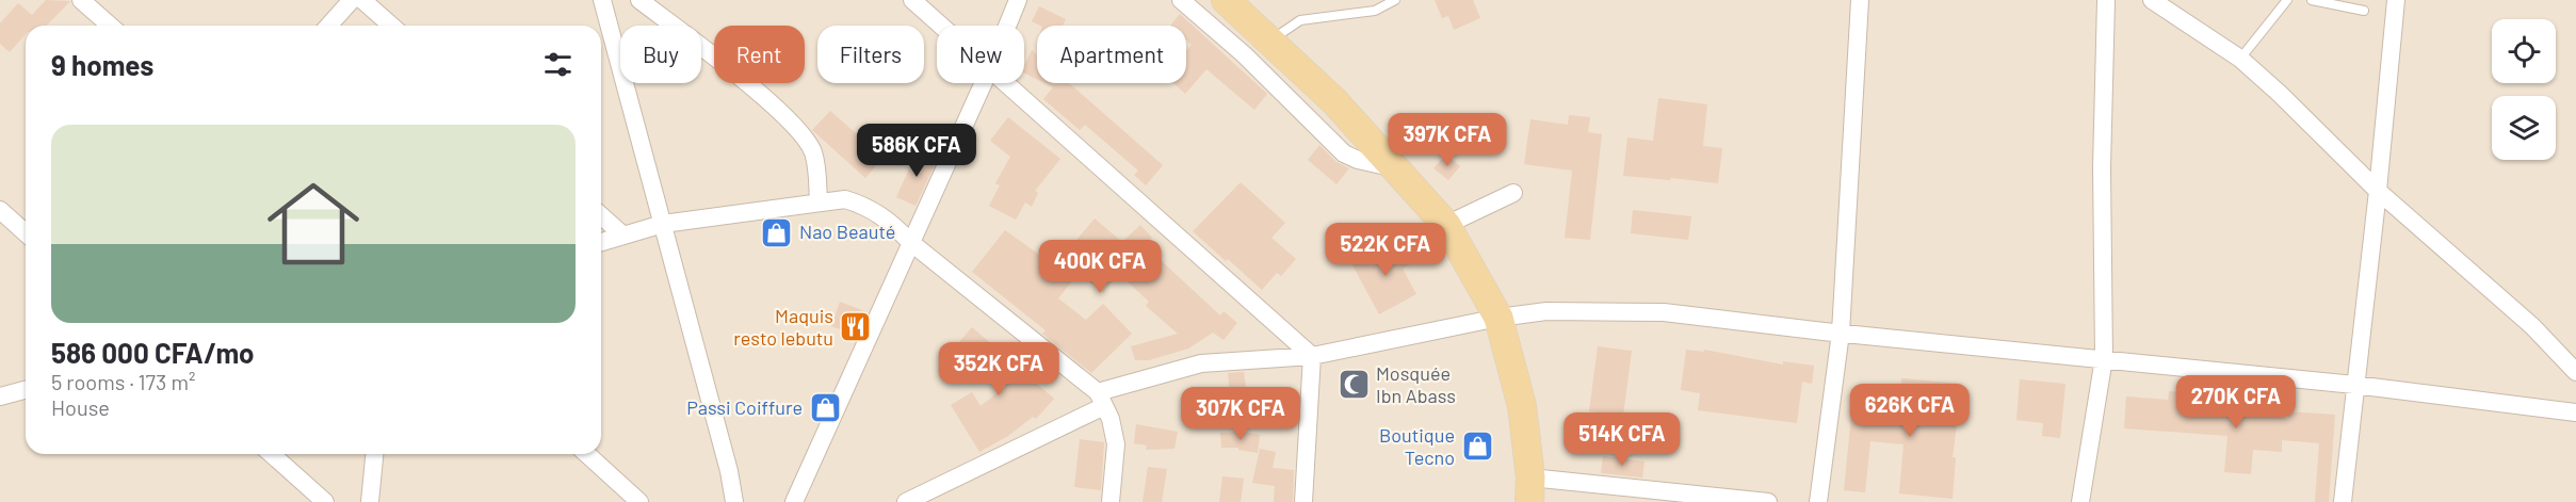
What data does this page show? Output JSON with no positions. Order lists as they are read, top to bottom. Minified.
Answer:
{"places":{"shop":["Nao Beauté","Passi Coiffure","Boutique Tecno"],"restaurant":["Maquis resto lebutu"],"mosque":["Mosquée Ibn Abass"]},"page":{"chip":["Buy","Rent","Filters","New","Apartment"],"heading":"9 homes","list":[{"name":"586 000 CFA/mo","note":"5 rooms · 173 m² · House"}],"price":["397K CFA","586K CFA","522K CFA","400K CFA","352K CFA","270K CFA","626K CFA","307K CFA","514K CFA"]}}
